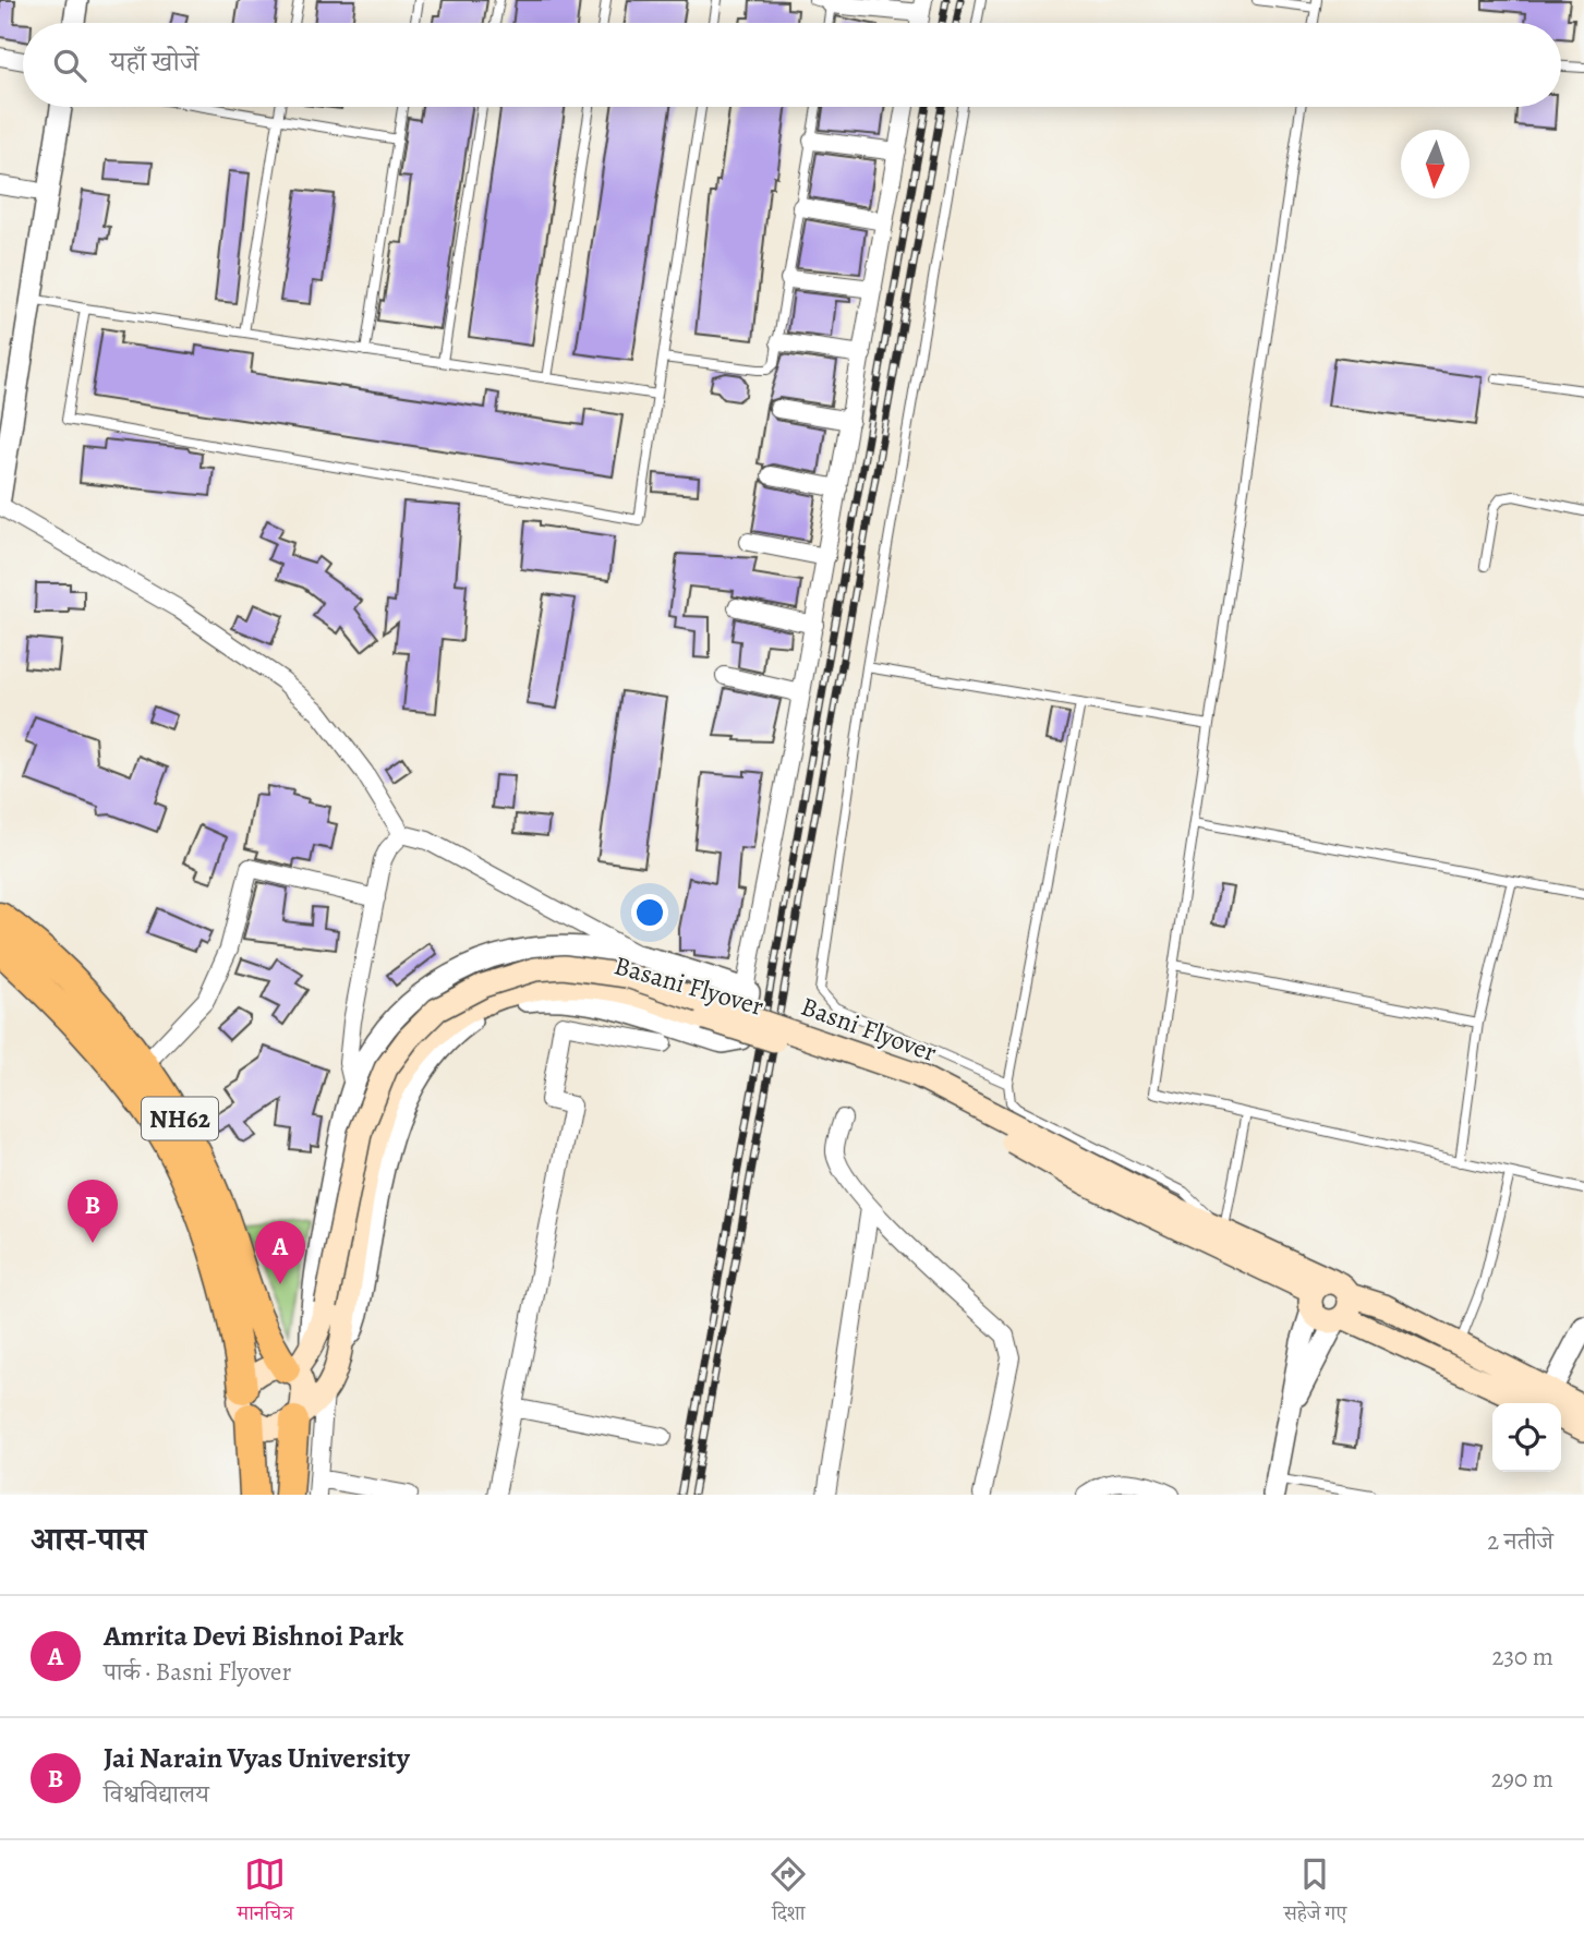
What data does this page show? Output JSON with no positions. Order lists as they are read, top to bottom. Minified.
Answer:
{"streets":{"highway":["NH62"],"main road":["Basani Flyover"]},"north":"bottom","page":{"search":"यहाँ खोजें","pins":["B","A"],"heading":["आस-पास","2 नतीजे"],"list":[{"mark":"A","name":"Amrita Devi Bishnoi Park","note":"पार्क · Basni Flyover","value":"230 m"},{"mark":"B","name":"Jai Narain Vyas University","note":"विश्वविद्यालय","value":"290 m"}],"nav":["मानचित्र","दिशा","सहेजे गए"]}}
